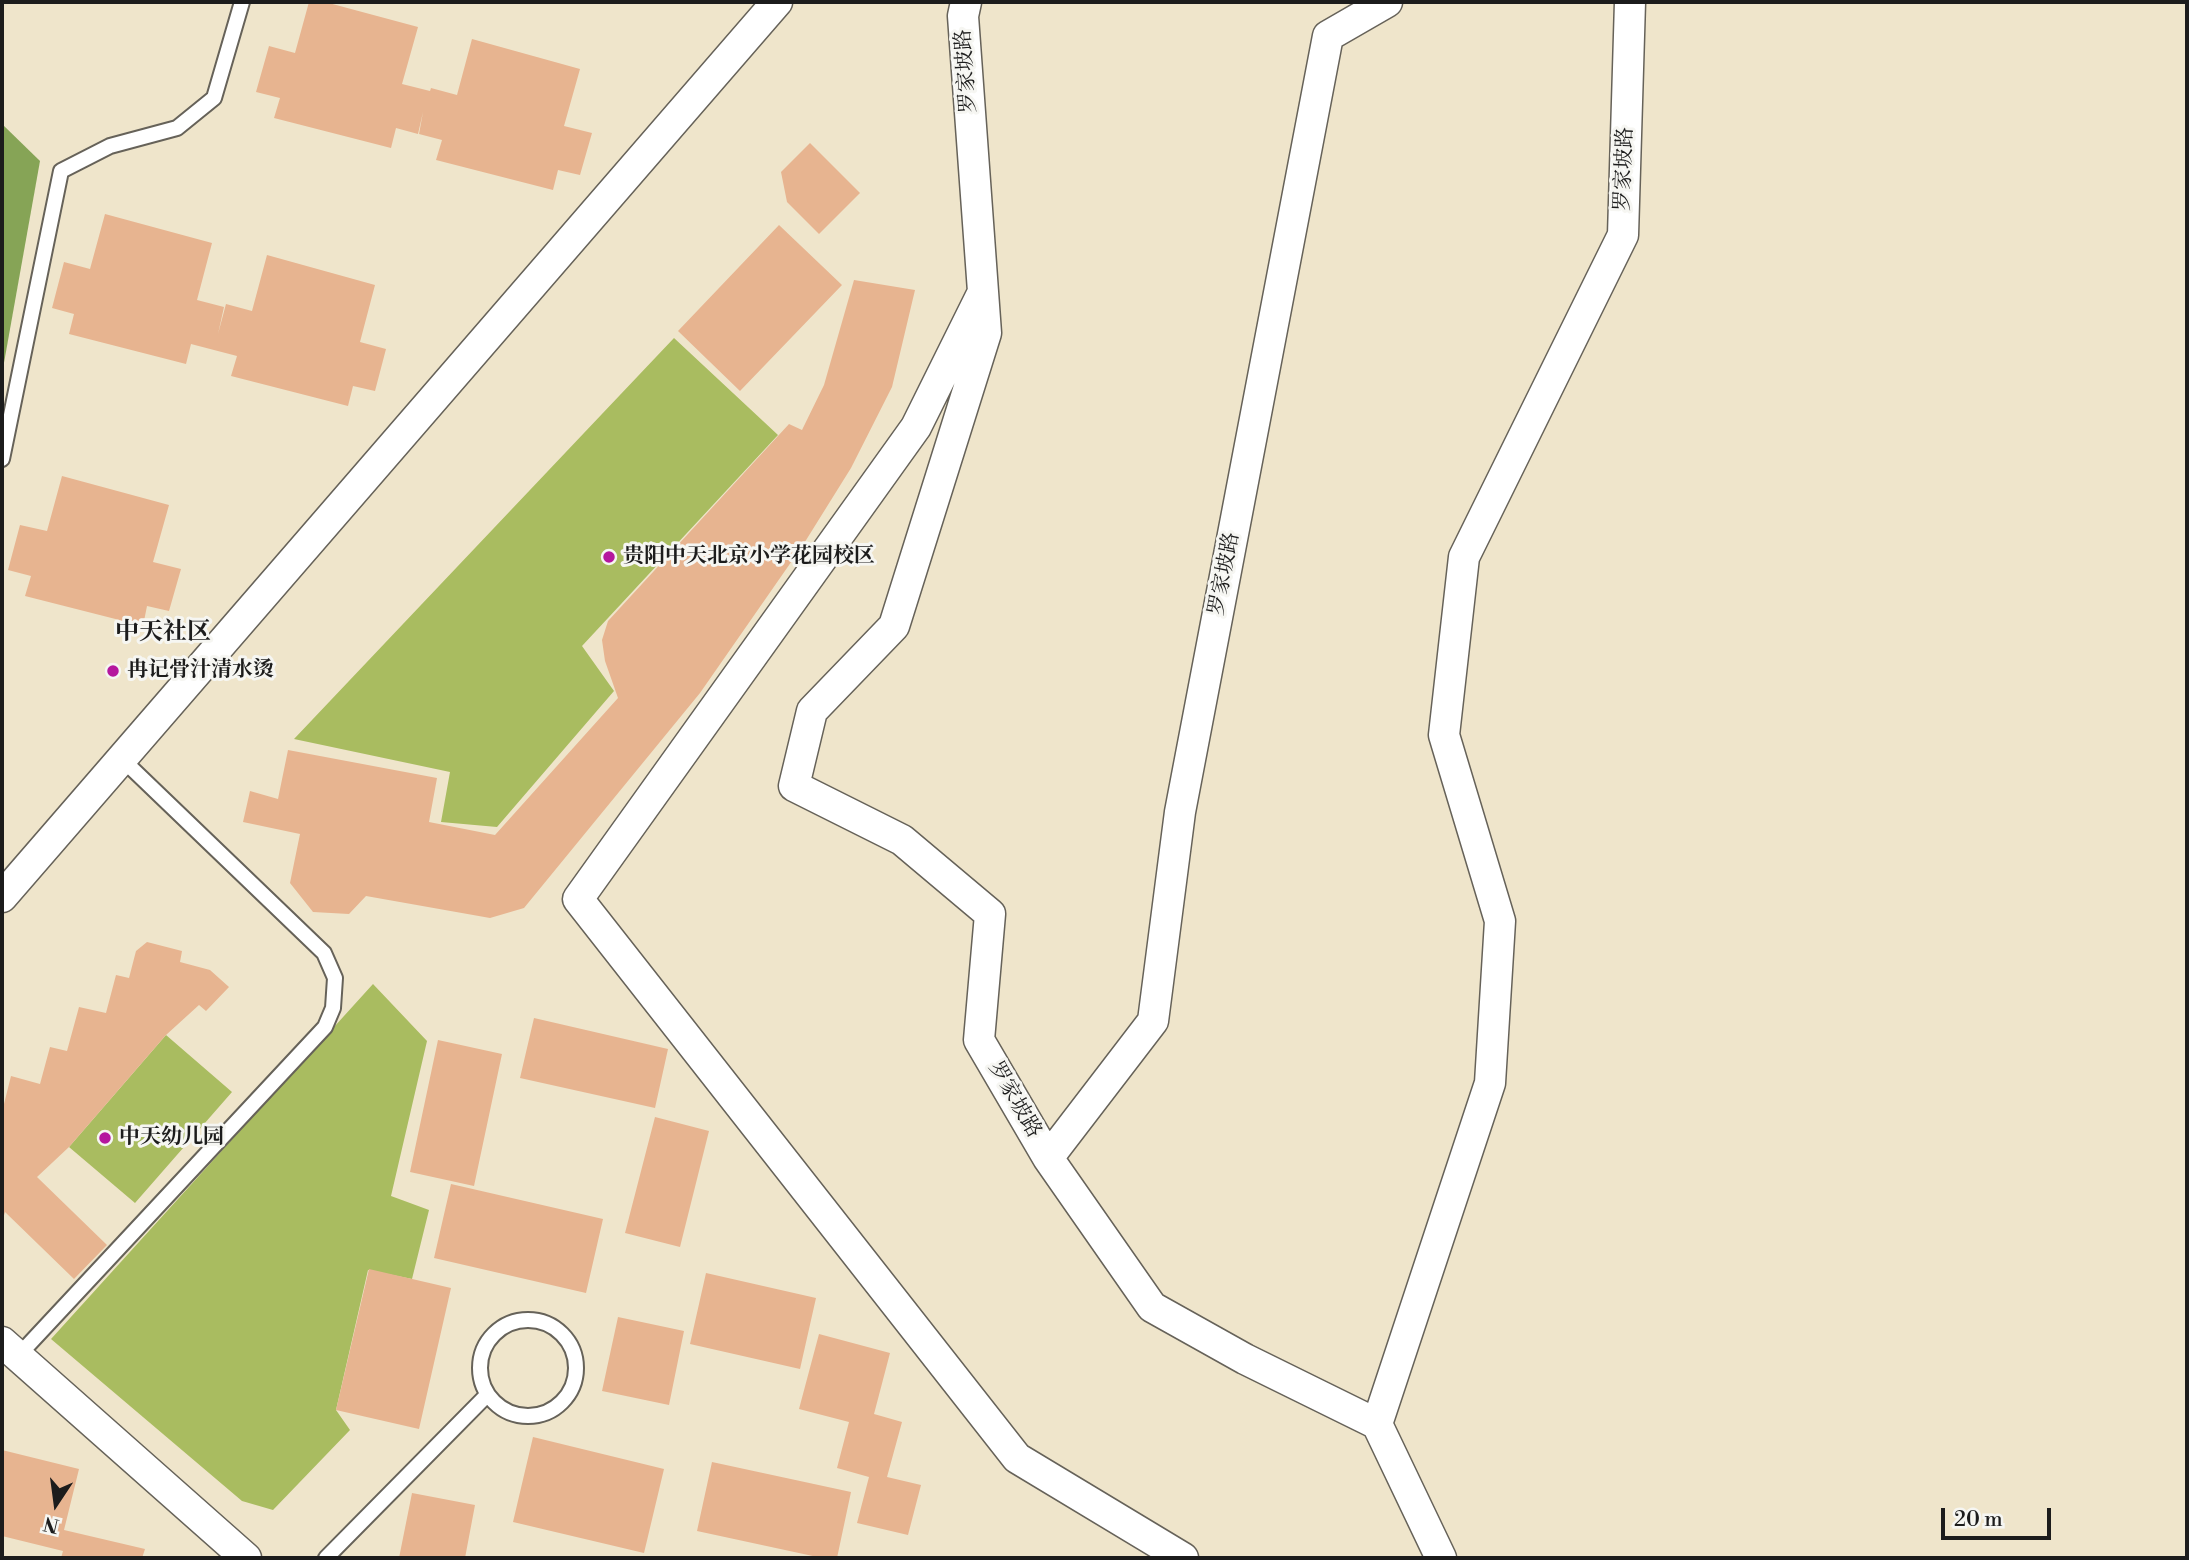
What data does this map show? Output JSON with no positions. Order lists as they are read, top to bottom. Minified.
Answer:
{"streets":{"street":["罗家坡路"]},"districts":["中天社区"],"places":["贵阳中天北京小学花园校区","冉记骨汁清水烫","中天幼儿园"],"scale_bar":"20 m","north":"bottom"}
